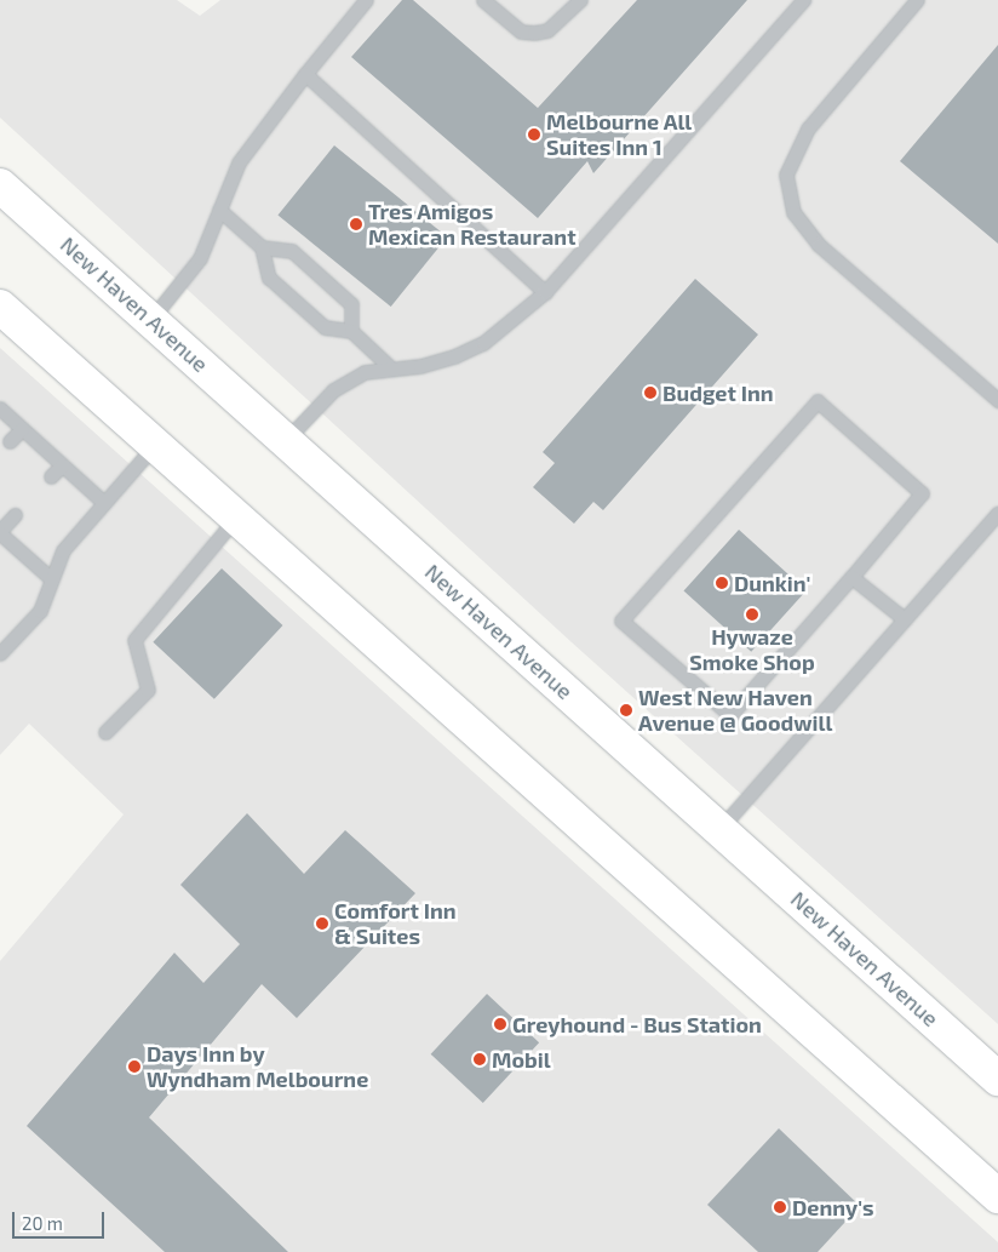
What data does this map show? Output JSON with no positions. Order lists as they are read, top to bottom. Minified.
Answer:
{"streets":{"main road":["New Haven Avenue"]},"places":["Melbourne All Suites Inn 1","Tres Amigos Mexican Restaurant","Budget Inn","Dunkin'","Hywaze Smoke Shop","West New Haven Avenue @ Goodwill","Comfort Inn & Suites","Greyhound - Bus Station","Mobil","Days Inn by Wyndham Melbourne","Denny's"],"scale_bar":"20 m"}
